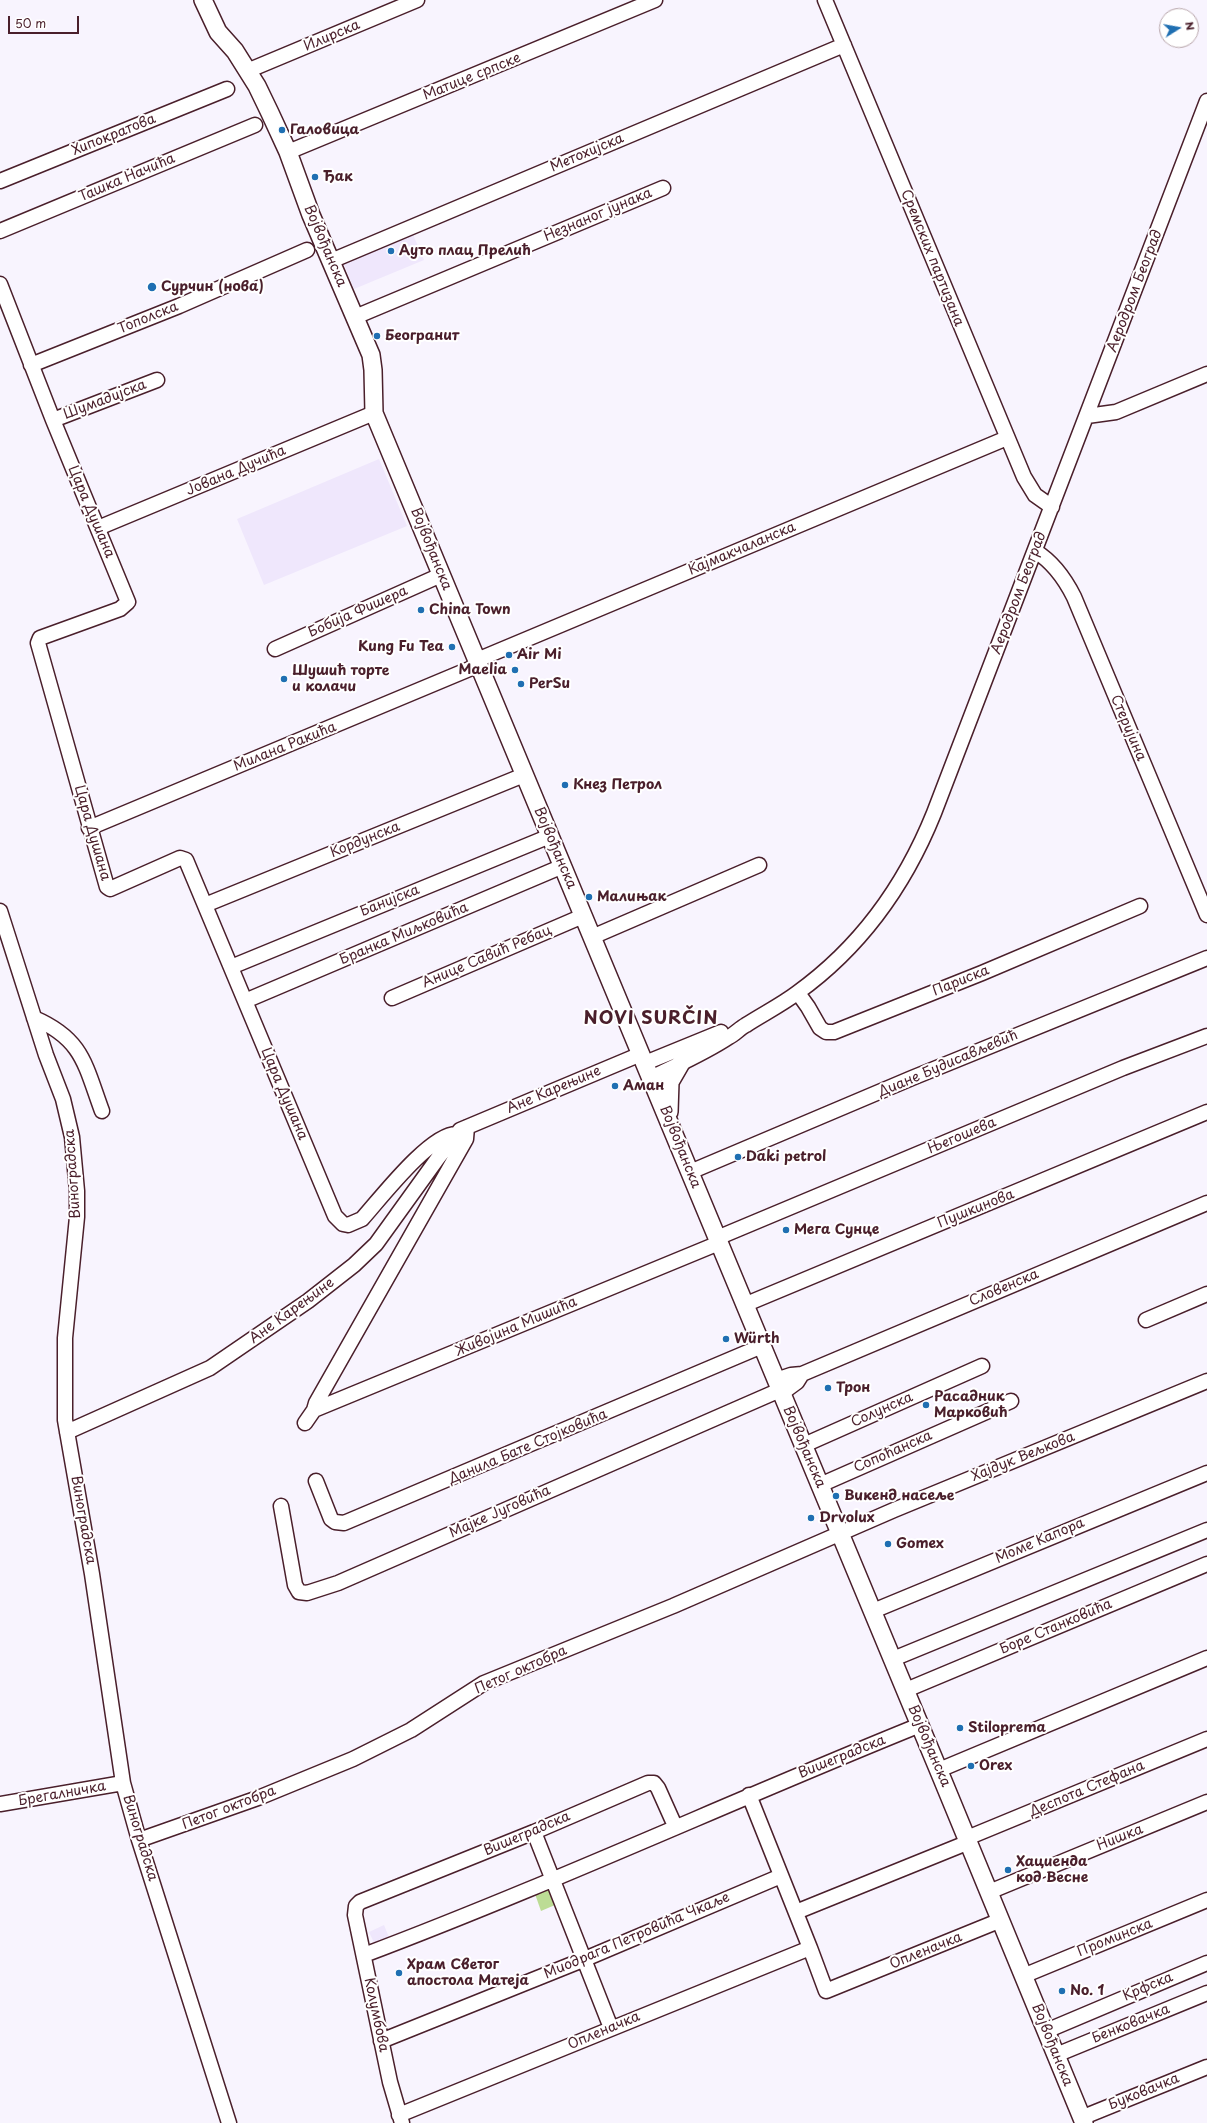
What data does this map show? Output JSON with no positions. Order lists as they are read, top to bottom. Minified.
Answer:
{"streets":{"main road":["Војвођанска"],"street":["Илирска","Матице српске","Хипократова","Метохијска","Ташка Начића","Незнаног јунака","Сремских партизана","Аеродром Београд","Тополска","Шумадијска","Јована Дучића","Цара Душана","Кајмакчаланска","Бобија Фишера","Стеријина","Милана Ракића","Кордунска","Банијска","Бранка Миљковића","Анице Савић Ребац","Париска","Диане Будисављевић","Ане Карењине","Његошева","Виноградска","Пушкинова","Словенска","Живојина Мишића","Солунска","Данила Бате Стојковића","Сопоћанска","Хајдук Вељкова","Мајке Југовића","Моме Капора","Боре Станковића","Петог октобра","Вишеградска","Деспота Стефана","Брегалничка","Нишка","Миодрага Петровића Чкаље","Проминска","Опленачка","Крфска","Колумбова","Бенковачка","Буковачка"]},"crossings":[["Илирска","Војвођанска"],["Матице српске","Војвођанска"],["Метохијска","Војвођанска"],["Метохијска","Сремских партизана"],["Незнаног јунака","Војвођанска"],["Војвођанска","Аеродром Београд"],["Војвођанска","Јована Дучића"],["Војвођанска","Кајмакчаланска"],["Војвођанска","Бобија Фишера"],["Војвођанска","Милана Ракића"],["Војвођанска","Кордунска"],["Војвођанска","Банијска"],["Војвођанска","Бранка Миљковића"],["Војвођанска","Анице Савић Ребац"],["Војвођанска","Диане Будисављевић"],["Војвођанска","Ане Карењине"],["Војвођанска","Његошева"],["Војвођанска","Пушкинова"],["Војвођанска","Словенска"],["Војвођанска","Живојина Мишића"],["Војвођанска","Солунска"],["Војвођанска","Данила Бате Стојковића"],["Војвођанска","Сопоћанска"],["Војвођанска","Хајдук Вељкова"],["Војвођанска","Мајке Југовића"],["Војвођанска","Моме Капора"],["Војвођанска","Боре Станковића"],["Војвођанска","Петог октобра"],["Војвођанска","Вишеградска"],["Војвођанска","Деспота Стефана"],["Војвођанска","Нишка"],["Војвођанска","Проминска"],["Војвођанска","Опленачка"],["Војвођанска","Крфска"],["Војвођанска","Бенковачка"],["Војвођанска","Буковачка"],["Сремских партизана","Аеродром Београд"],["Сремских партизана","Кајмакчаланска"],["Аеродром Београд","Стеријина"],["Аеродром Београд","Париска"],["Аеродром Београд","Ане Карењине"],["Тополска","Цара Душана"],["Шумадијска","Цара Душана"],["Јована Дучића","Цара Душана"],["Цара Душана","Милана Ракића"],["Цара Душана","Кордунска"],["Цара Душана","Банијска"],["Цара Душана","Бранка Миљковића"],["Цара Душана","Ане Карењине"],["Кајмакчаланска","Милана Ракића"],["Ане Карењине","Виноградска"],["Његошева","Живојина Мишића"],["Виноградска","Петог октобра"],["Виноградска","Брегалничка"],["Словенска","Мајке Југовића"],["Хајдук Вељкова","Петог октобра"],["Вишеградска","Колумбова"],["Миодрага Петровића Чкаље","Колумбова"],["Опленачка","Колумбова"]],"districts":["NOVI SURČIN"],"places":["Галовица","Ђак","Ауто плац Прелић","Сурчин (нова)","Београнит","China Town","Kung Fu Tea","Air Mi","Maelia","Шушић торте и колачи","PerSu","Кнез Петрол","Малињак","Аман","Daki petrol","Мега Сунце","Würth","Трон","Расадник Марковић","Викенд насеље","Drvolux","Gomex","Stiloprema","Orex","Хациенда код Весне","Храм Светог апостола Матеја","No. 1"],"scale_bar":"50 m","north":"right"}
